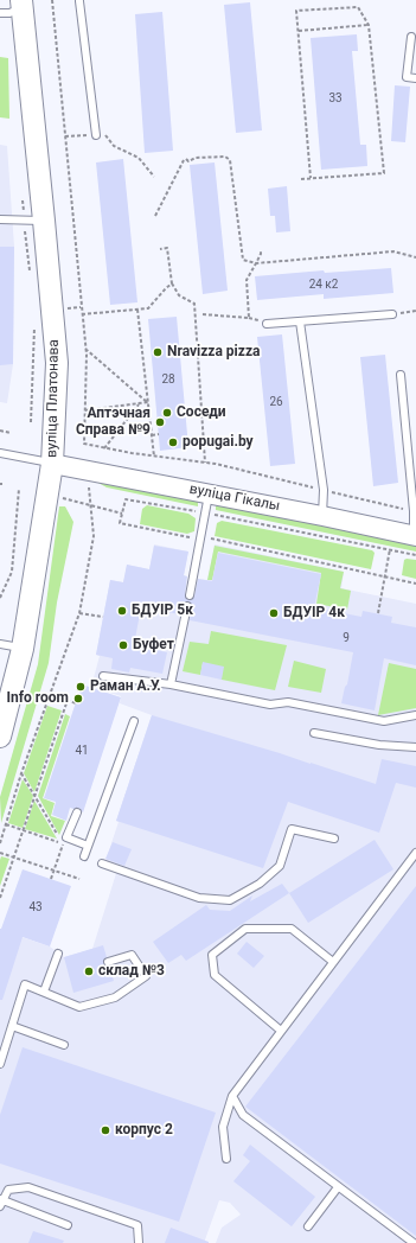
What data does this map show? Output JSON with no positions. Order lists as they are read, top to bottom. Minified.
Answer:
{"streets":{"main road":["вуліца Платонава"],"street":["вуліца Гікалы"]},"crossings":[["вуліца Платонава","вуліца Гікалы"]],"places":["Nravizza pizza","Соседи","Аптэчная Справа №9","popugai.by","БДУІР 5к","БДУІР 4к","Буфет","Раман А.У.","Info room","склад №3","корпус 2"],"house_numbers":["33","24 к2","28","26","9","41","43"]}
